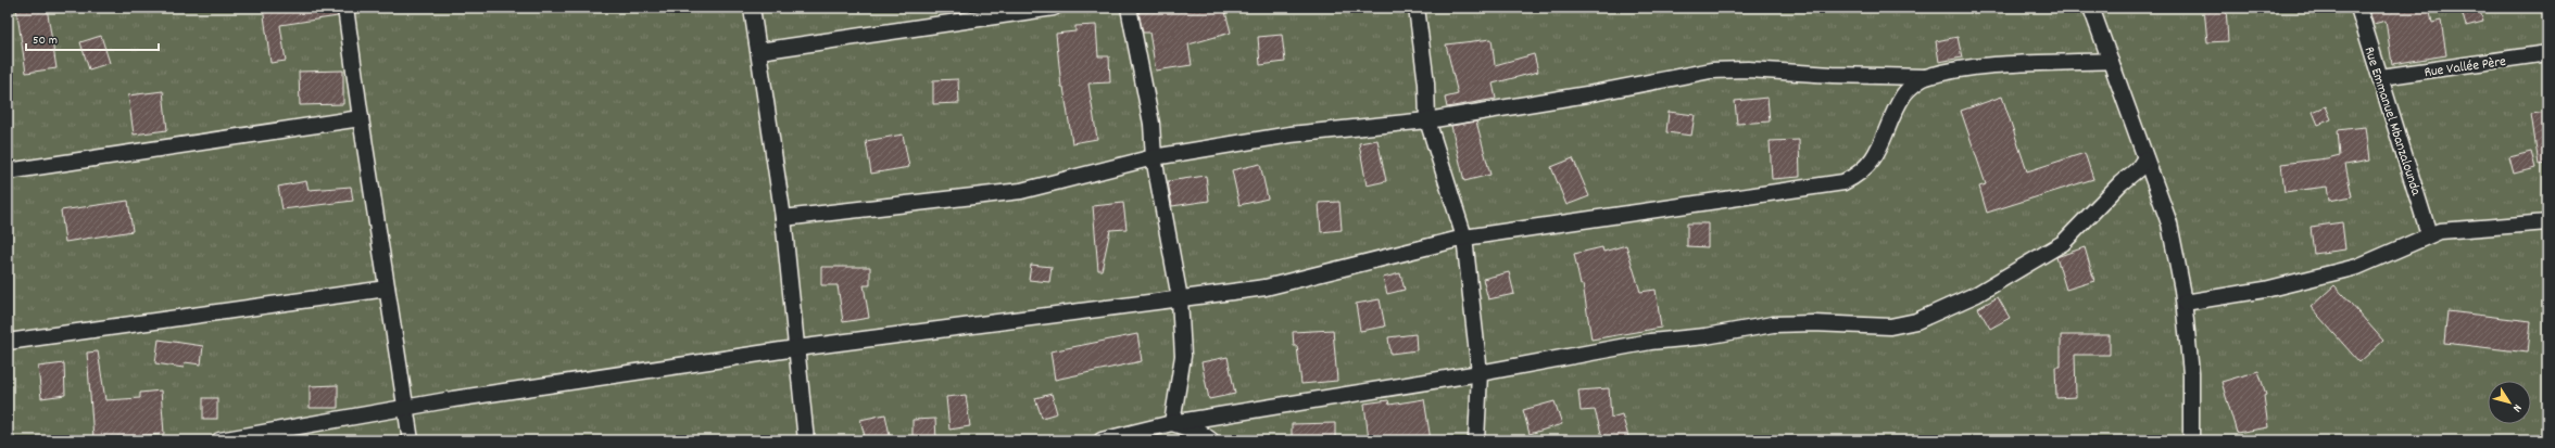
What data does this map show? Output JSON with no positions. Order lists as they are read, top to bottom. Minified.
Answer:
{"streets":{"street":["Rue Vallée Père","Rue Emmanuel Mbanzalounda"]},"crossings":[["Rue Vallée Père","Rue Emmanuel Mbanzalounda"]],"scale_bar":"50 m","north":"bottom right"}
